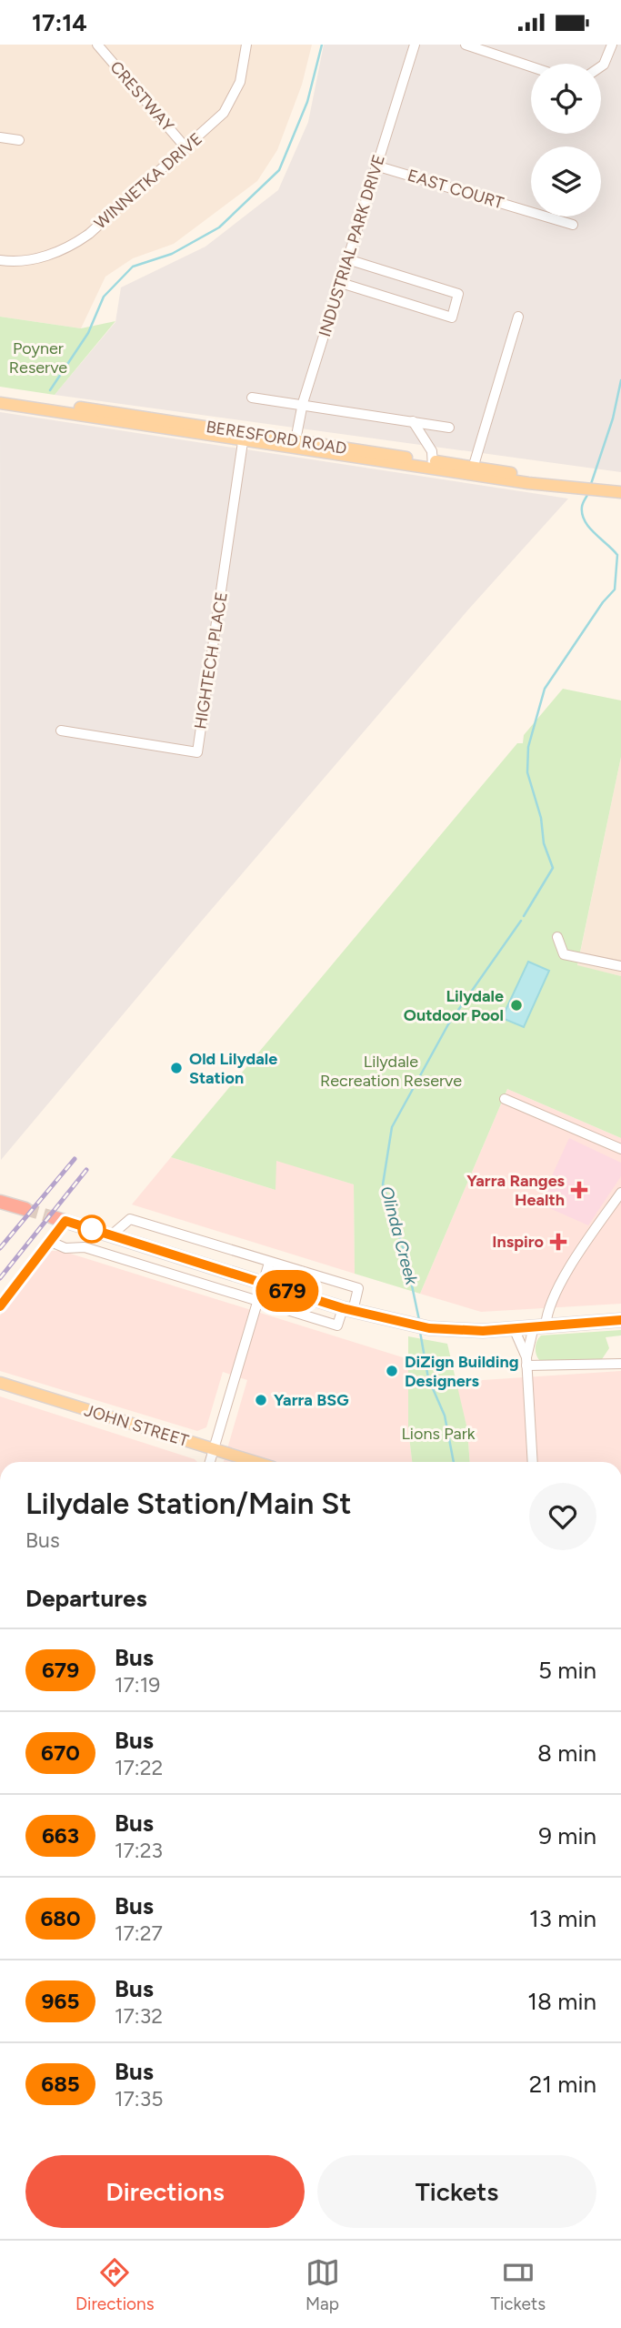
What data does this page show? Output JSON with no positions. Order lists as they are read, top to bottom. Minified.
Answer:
{"streets":{"main road":["BERESFORD ROAD","JOHN STREET"],"street":["CRESTWAY","WINNETKA DRIVE","EAST COURT","INDUSTRIAL PARK DRIVE","HIGHTECH PLACE"]},"crossings":[["CRESTWAY","WINNETKA DRIVE"],["EAST COURT","INDUSTRIAL PARK DRIVE"],["INDUSTRIAL PARK DRIVE","BERESFORD ROAD"],["BERESFORD ROAD","HIGHTECH PLACE"]],"water":["Olinda Creek"],"parks":["Poyner Reserve","Lilydale Recreation Reserve","Lions Park"],"places":{"other":["Lilydale Outdoor Pool","Old Lilydale Station","DiZign Building Designers","Yarra BSG"],"health":["Yarra Ranges Health","Inspiro"]},"lines":["bus line 679"],"page":{"status":"17:14","on_map":"679","heading":[["Lilydale Station/Main St","Bus"],"Departures"],"list":[{"mark":"679","name":"Bus","note":"17:19","value":"5 min"},{"mark":"670","name":"Bus","note":"17:22","value":"8 min"},{"mark":"663","name":"Bus","note":"17:23","value":"9 min"},{"mark":"680","name":"Bus","note":"17:27","value":"13 min"},{"mark":"965","name":"Bus","note":"17:32","value":"18 min"},{"mark":"685","name":"Bus","note":"17:35","value":"21 min"}],"buttons":["Directions","Tickets"],"tabs":["Directions","Map","Tickets"]}}
